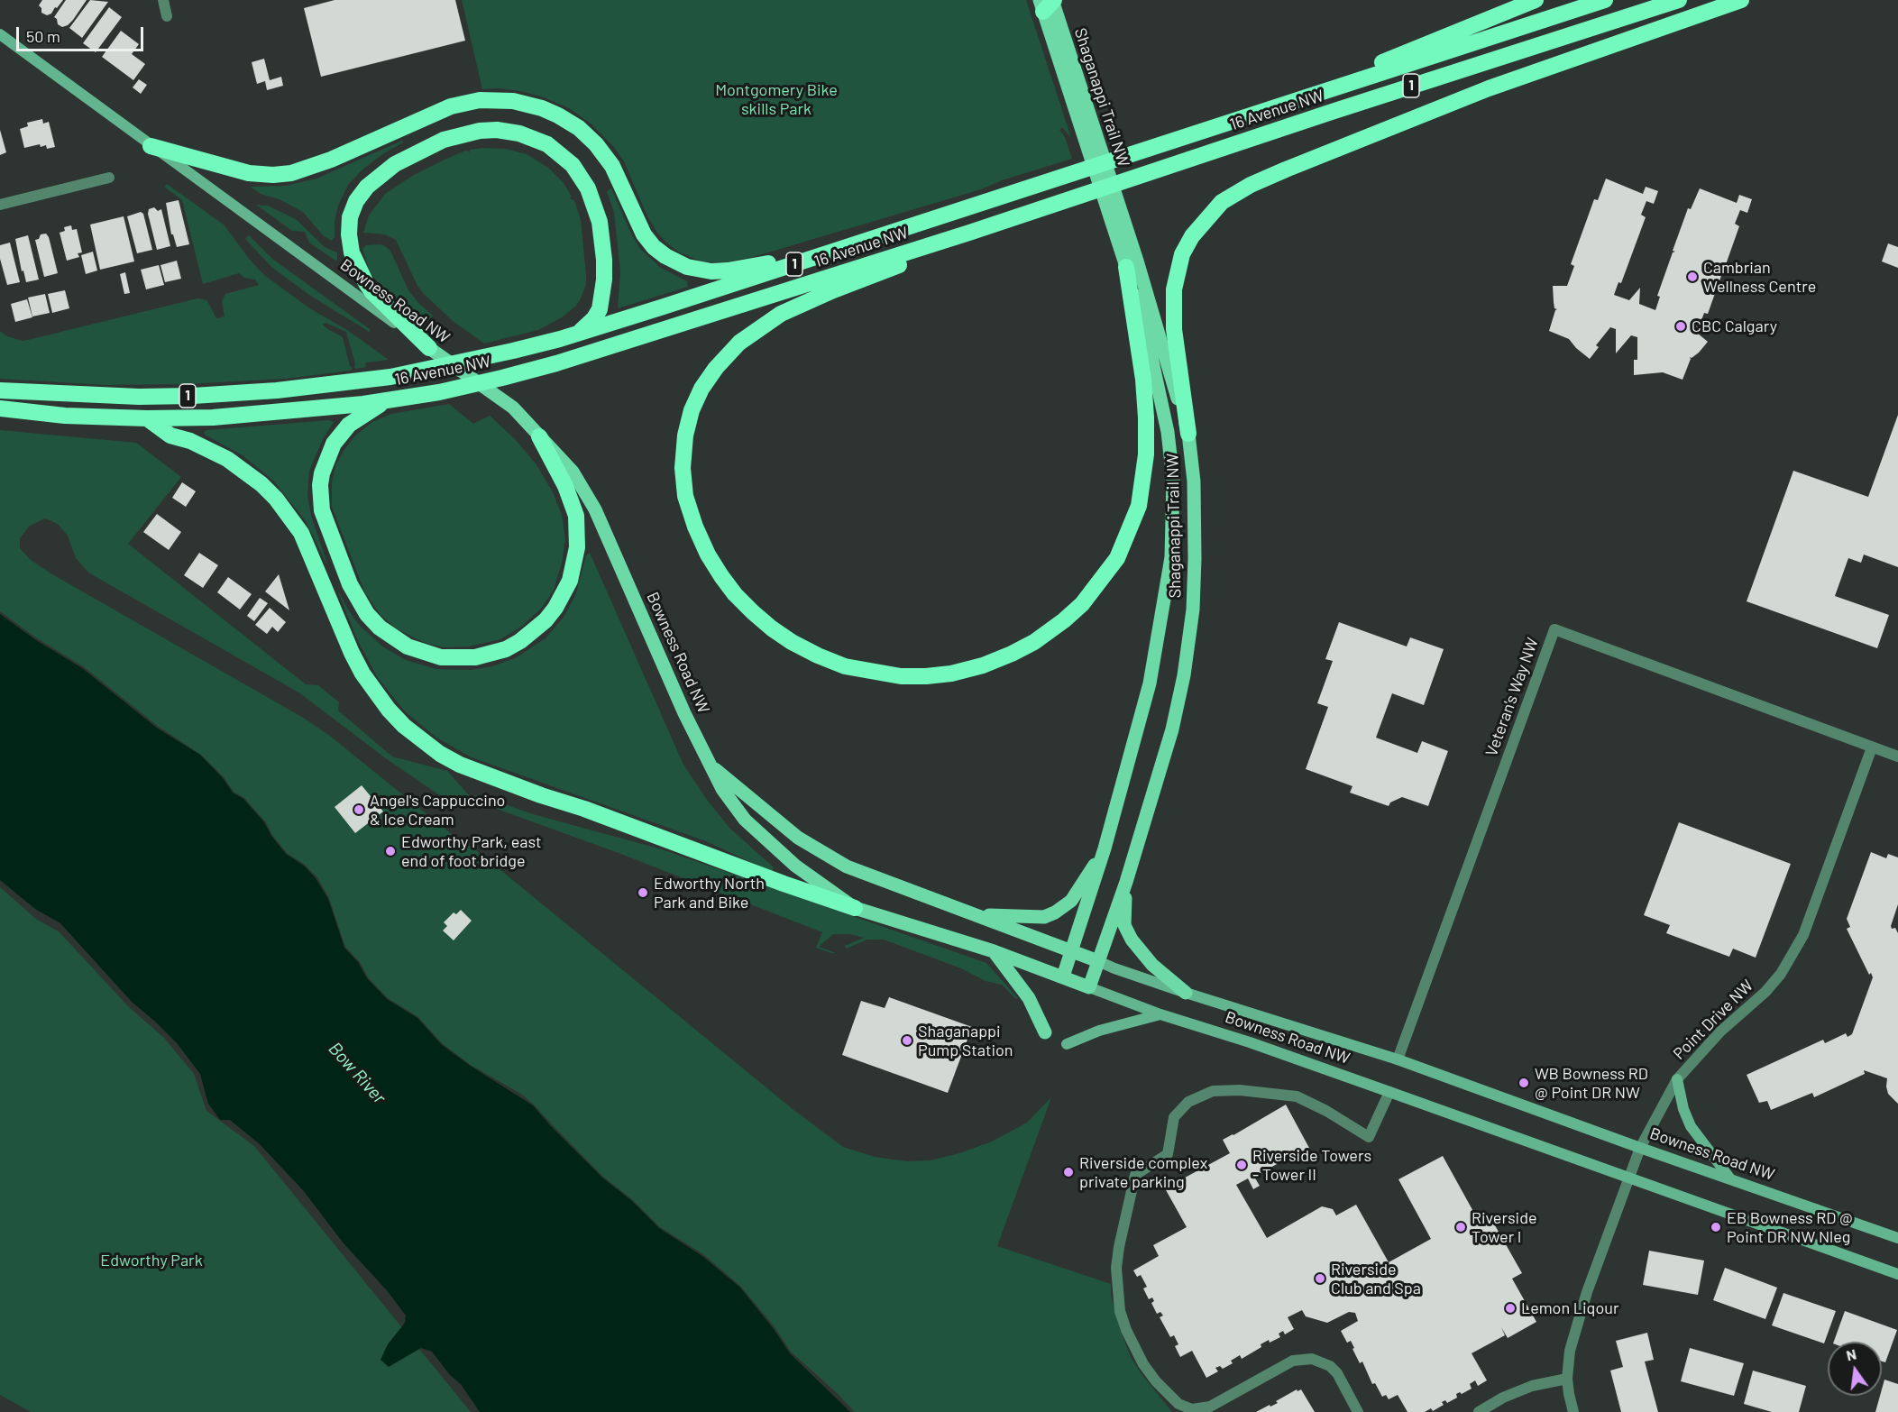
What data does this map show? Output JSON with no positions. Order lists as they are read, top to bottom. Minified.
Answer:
{"streets":{"highway":["1","16 Avenue NW"],"main road":["Shaganappi Trail NW","Bowness Road NW"],"street":["Veteran's Way NW","Point Drive NW"]},"crossings":[["Shaganappi Trail NW","Bowness Road NW"],["Bowness Road NW","Veteran's Way NW"],["Bowness Road NW","Point Drive NW"],["Veteran's Way NW","Point Drive NW"]],"water":["Bow River"],"parks":["Montgomery Bike skills Park","Edworthy Park"],"places":["Cambrian Wellness Centre","CBC Calgary","Angel's Cappuccino & Ice Cream","Edworthy Park, east end of foot bridge","Edworthy North Park and Bike","Shaganappi Pump Station","WB Bowness RD @ Point DR NW","Riverside Towers - Tower II","Riverside complex private parking","Riverside Tower I","EB Bowness RD @ Point DR NW Nleg","Riverside Club and Spa","Lemon Liqour"],"scale_bar":"50 m","north":"top"}
